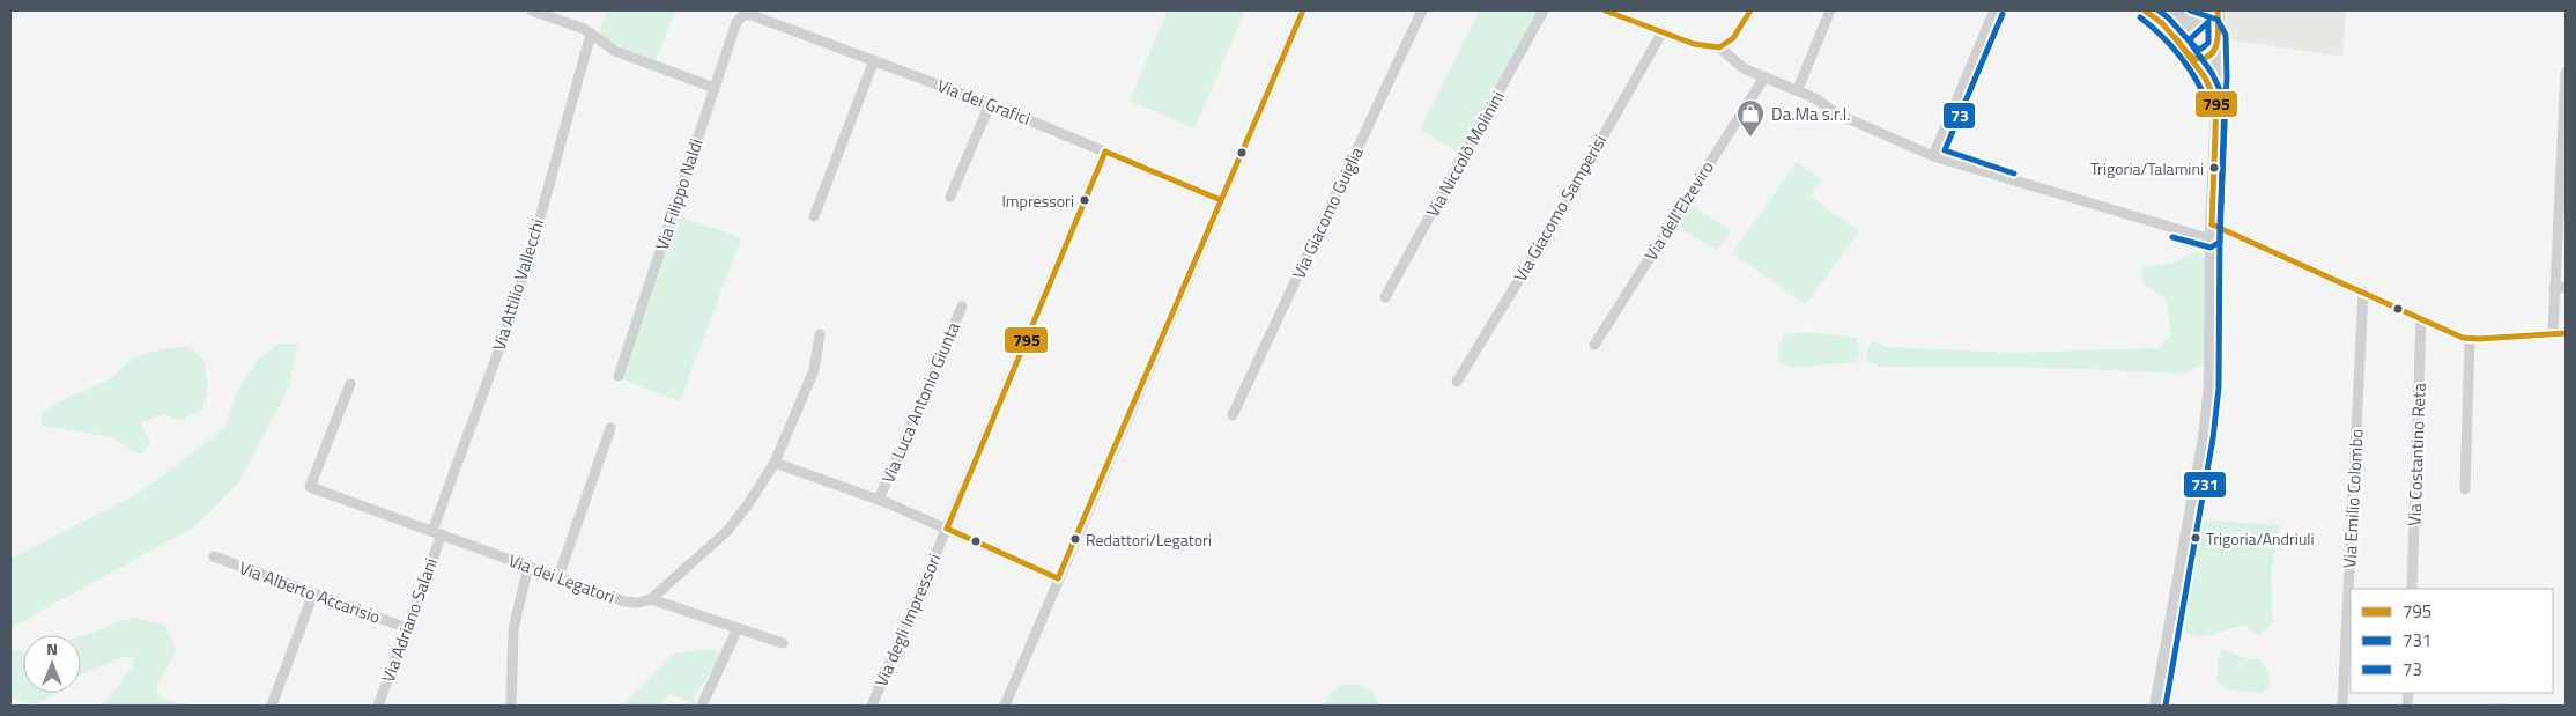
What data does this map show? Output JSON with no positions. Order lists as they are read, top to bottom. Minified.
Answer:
{"streets":{"street":["Via dei Grafici","Via Niccolò Molinini","Via Filippo Naldi","Via Giacomo Samperisi","Via dell'Elzeviro","Via Giacomo Guiglia","Via Attilio Vallecchi","Via Luca Antonio Giunta","Via Costantino Reta","Via Emilio Colombo","Via dei Legatori","Via Alberto Accarisio","Via Adriano Salani","Via degli Impressori"]},"crossings":[["Via dei Grafici","Via Filippo Naldi"],["Via dei Grafici","Via degli Impressori"],["Via Attilio Vallecchi","Via dei Legatori"],["Via Attilio Vallecchi","Via Adriano Salani"],["Via dei Legatori","Via Adriano Salani"],["Via Alberto Accarisio","Via Adriano Salani"]],"places":{"shop":["Da.Ma s.r.l."],"other":["Trigoria/Talamini","Impressori","Trigoria/Andriuli","Redattori/Legatori"]},"lines":["transit line 795","transit line 731","transit line 73"],"legend":["795","731","73"],"north":"top"}
